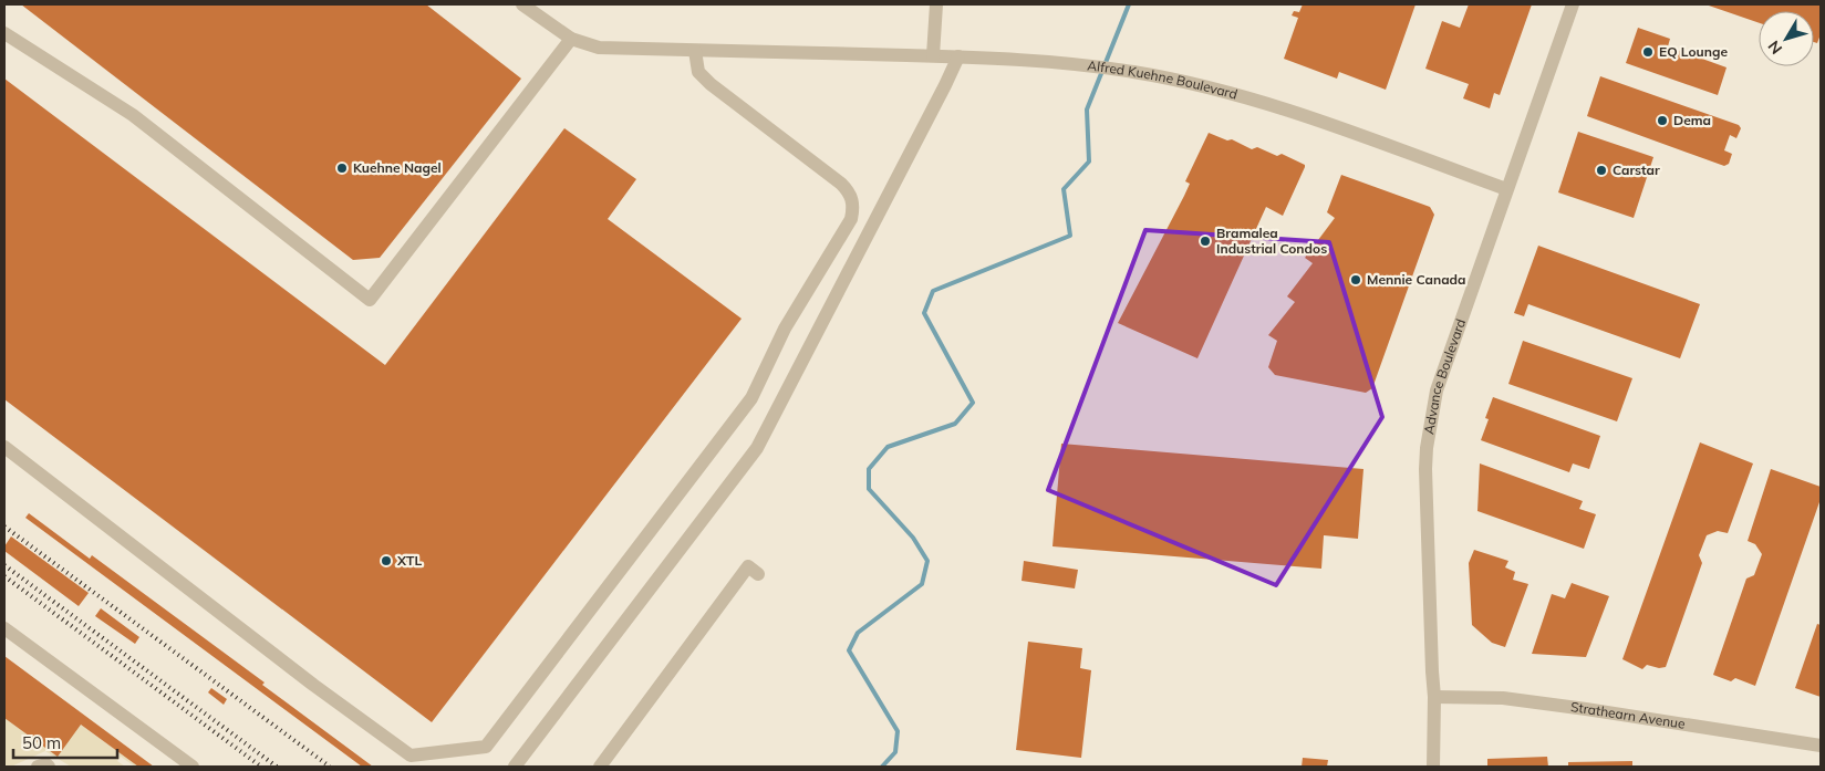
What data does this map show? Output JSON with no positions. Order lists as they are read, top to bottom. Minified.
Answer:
{"streets":{"street":["Alfred Kuehne Boulevard","Advance Boulevard","Strathearn Avenue"]},"crossings":[["Alfred Kuehne Boulevard","Advance Boulevard"],["Advance Boulevard","Strathearn Avenue"]],"places":["EQ Lounge","Dema","Kuehne Nagel","Carstar","Bramalea Industrial Condos","Mennie Canada","XTL"],"scale_bar":"50 m","north":"bottom left"}
